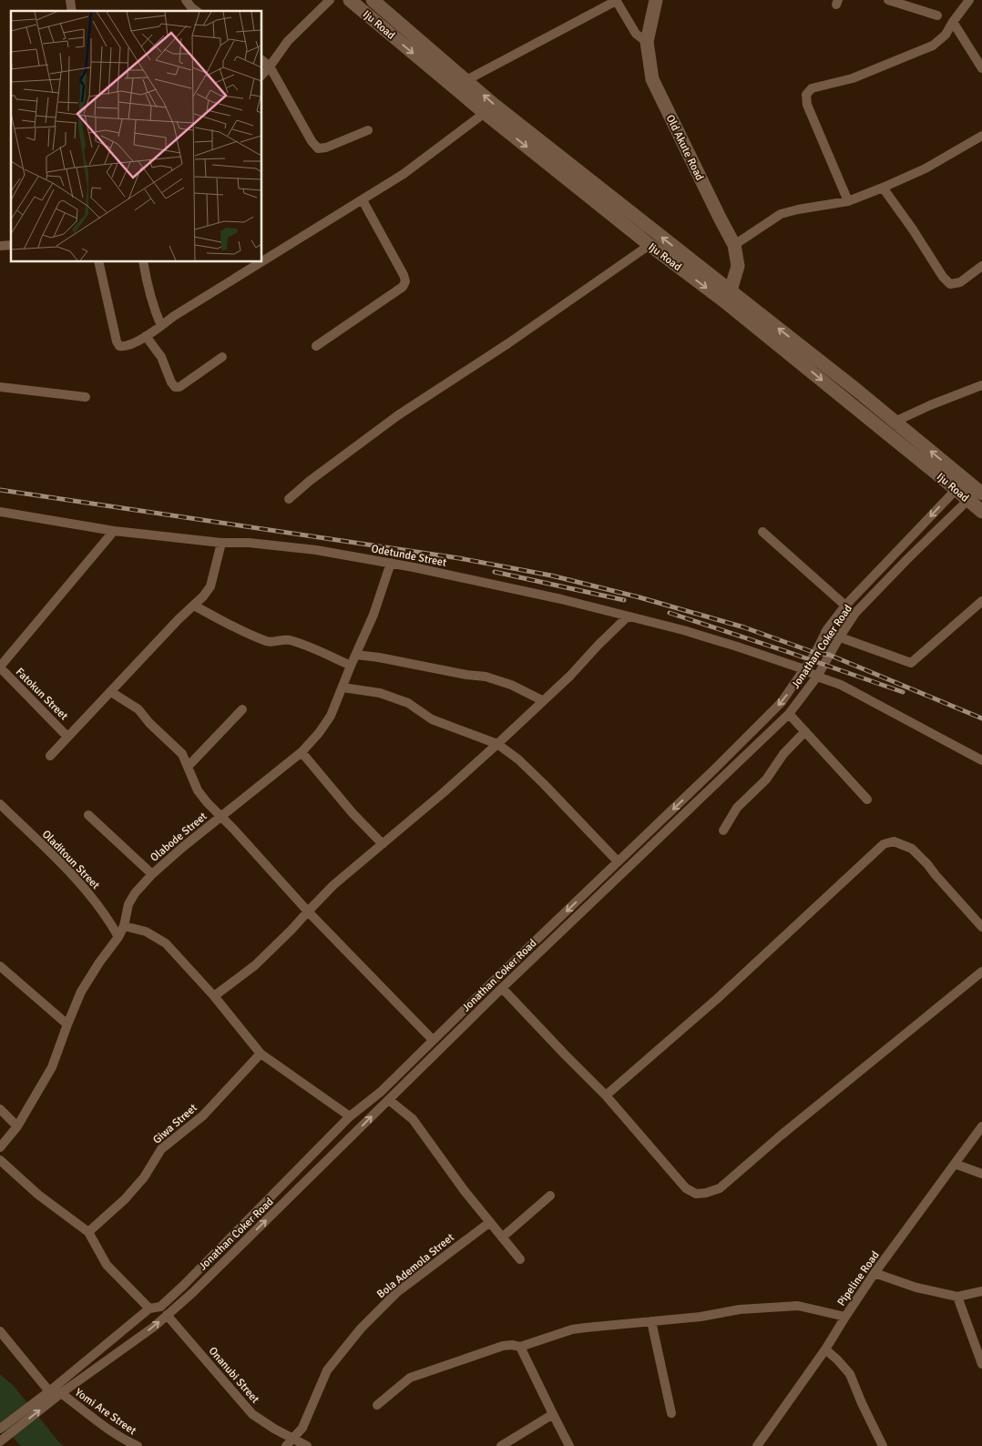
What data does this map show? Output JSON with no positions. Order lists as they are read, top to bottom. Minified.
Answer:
{"streets":{"main road":["Iju Road","Old Akute Road"],"street":["Odetunde Street","Jonathan Coker Road","Fatokun Street","Olabode Street","Oladitoun Street","Giwa Street","Bola Ademola Street","Pipeline Road","Onanubi Street","Yomi Are Street"]},"crossings":[["Iju Road","Old Akute Road"],["Iju Road","Jonathan Coker Road"],["Odetunde Street","Jonathan Coker Road"],["Odetunde Street","Olabode Street"],["Jonathan Coker Road","Onanubi Street"],["Jonathan Coker Road","Yomi Are Street"],["Olabode Street","Oladitoun Street"],["Bola Ademola Street","Onanubi Street"]]}
